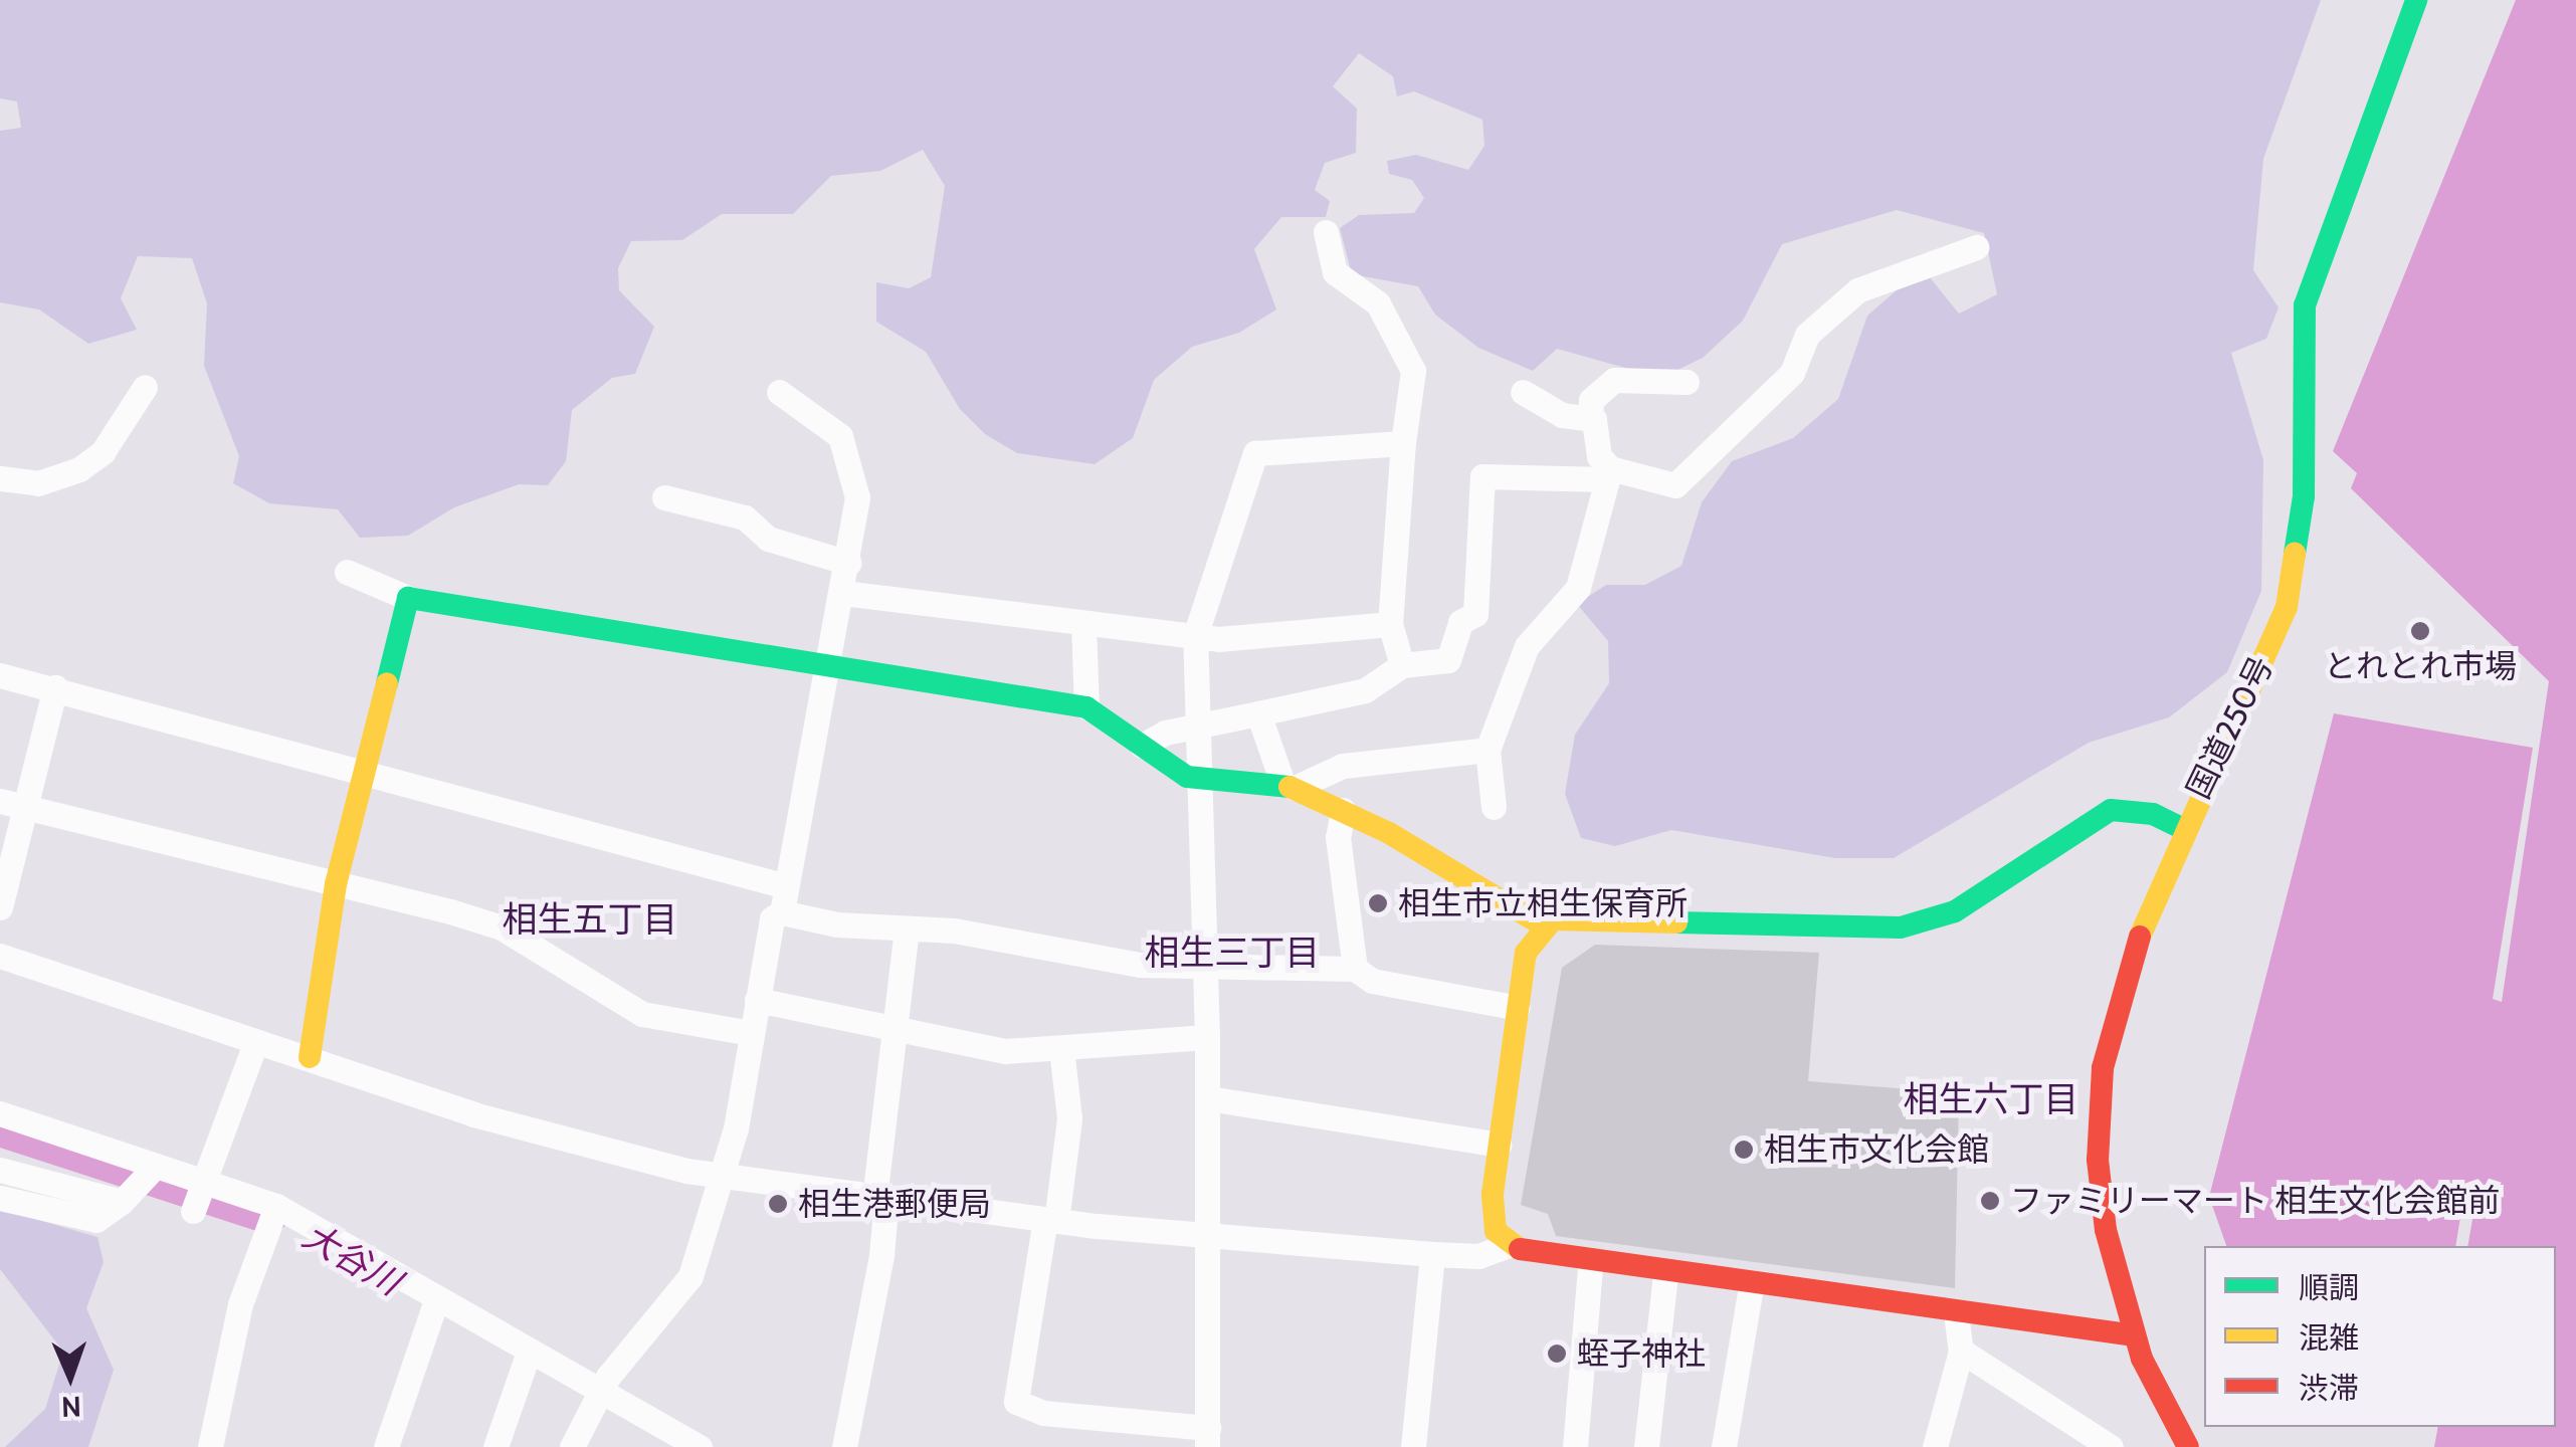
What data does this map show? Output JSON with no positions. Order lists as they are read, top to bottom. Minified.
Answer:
{"streets":{"main road":["国道250号"]},"districts":["相生五丁目","相生三丁目","相生六丁目"],"water":["大谷川"],"places":["とれとれ市場","相生市立相生保育所","相生市文化会館","ファミリーマート 相生文化会館前","相生港郵便局","蛭子神社"],"legend":["順調","混雑","渋滞"],"north":"bottom"}
